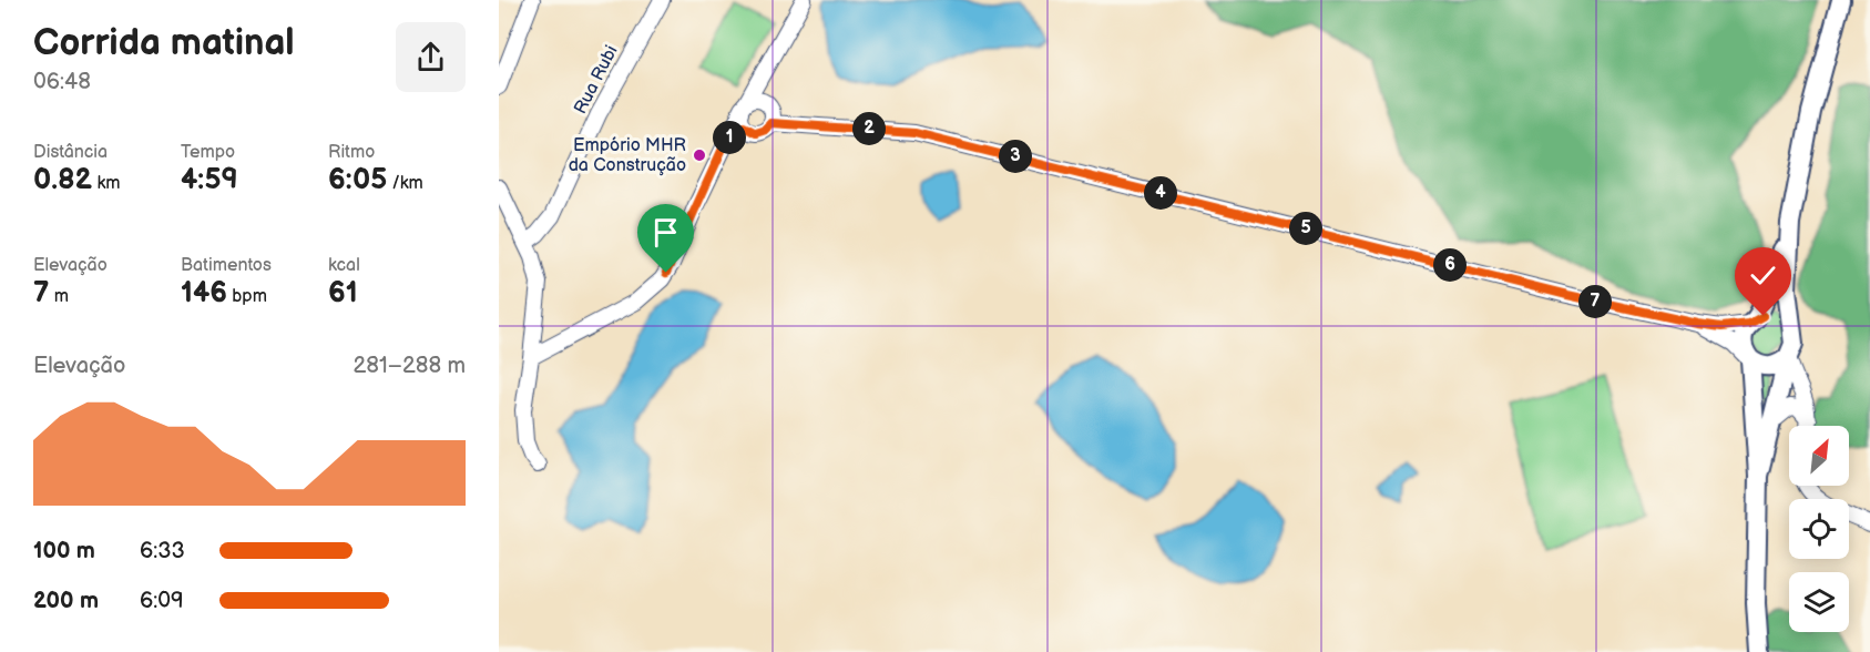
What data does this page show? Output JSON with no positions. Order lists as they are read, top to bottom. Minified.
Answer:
{"streets":{"street":["Rua Rubi"]},"places":["Empório MHR da Construção"],"north":"top right","page":{"heading":["Corrida matinal","06:48"],"pins":["2","1","3","4","5","6","7"],"stats":[["Distância","0.82 km"],["Tempo","4:59"],["Ritmo","6:05 /km"],["Elevação","7 m"],["Batimentos","146 bpm"],["kcal","61"]],"chart":["Elevação","281–288 m"],"list":[{"name":"100 m","note":"6:33"},{"name":"200 m","note":"6:09"}]}}
